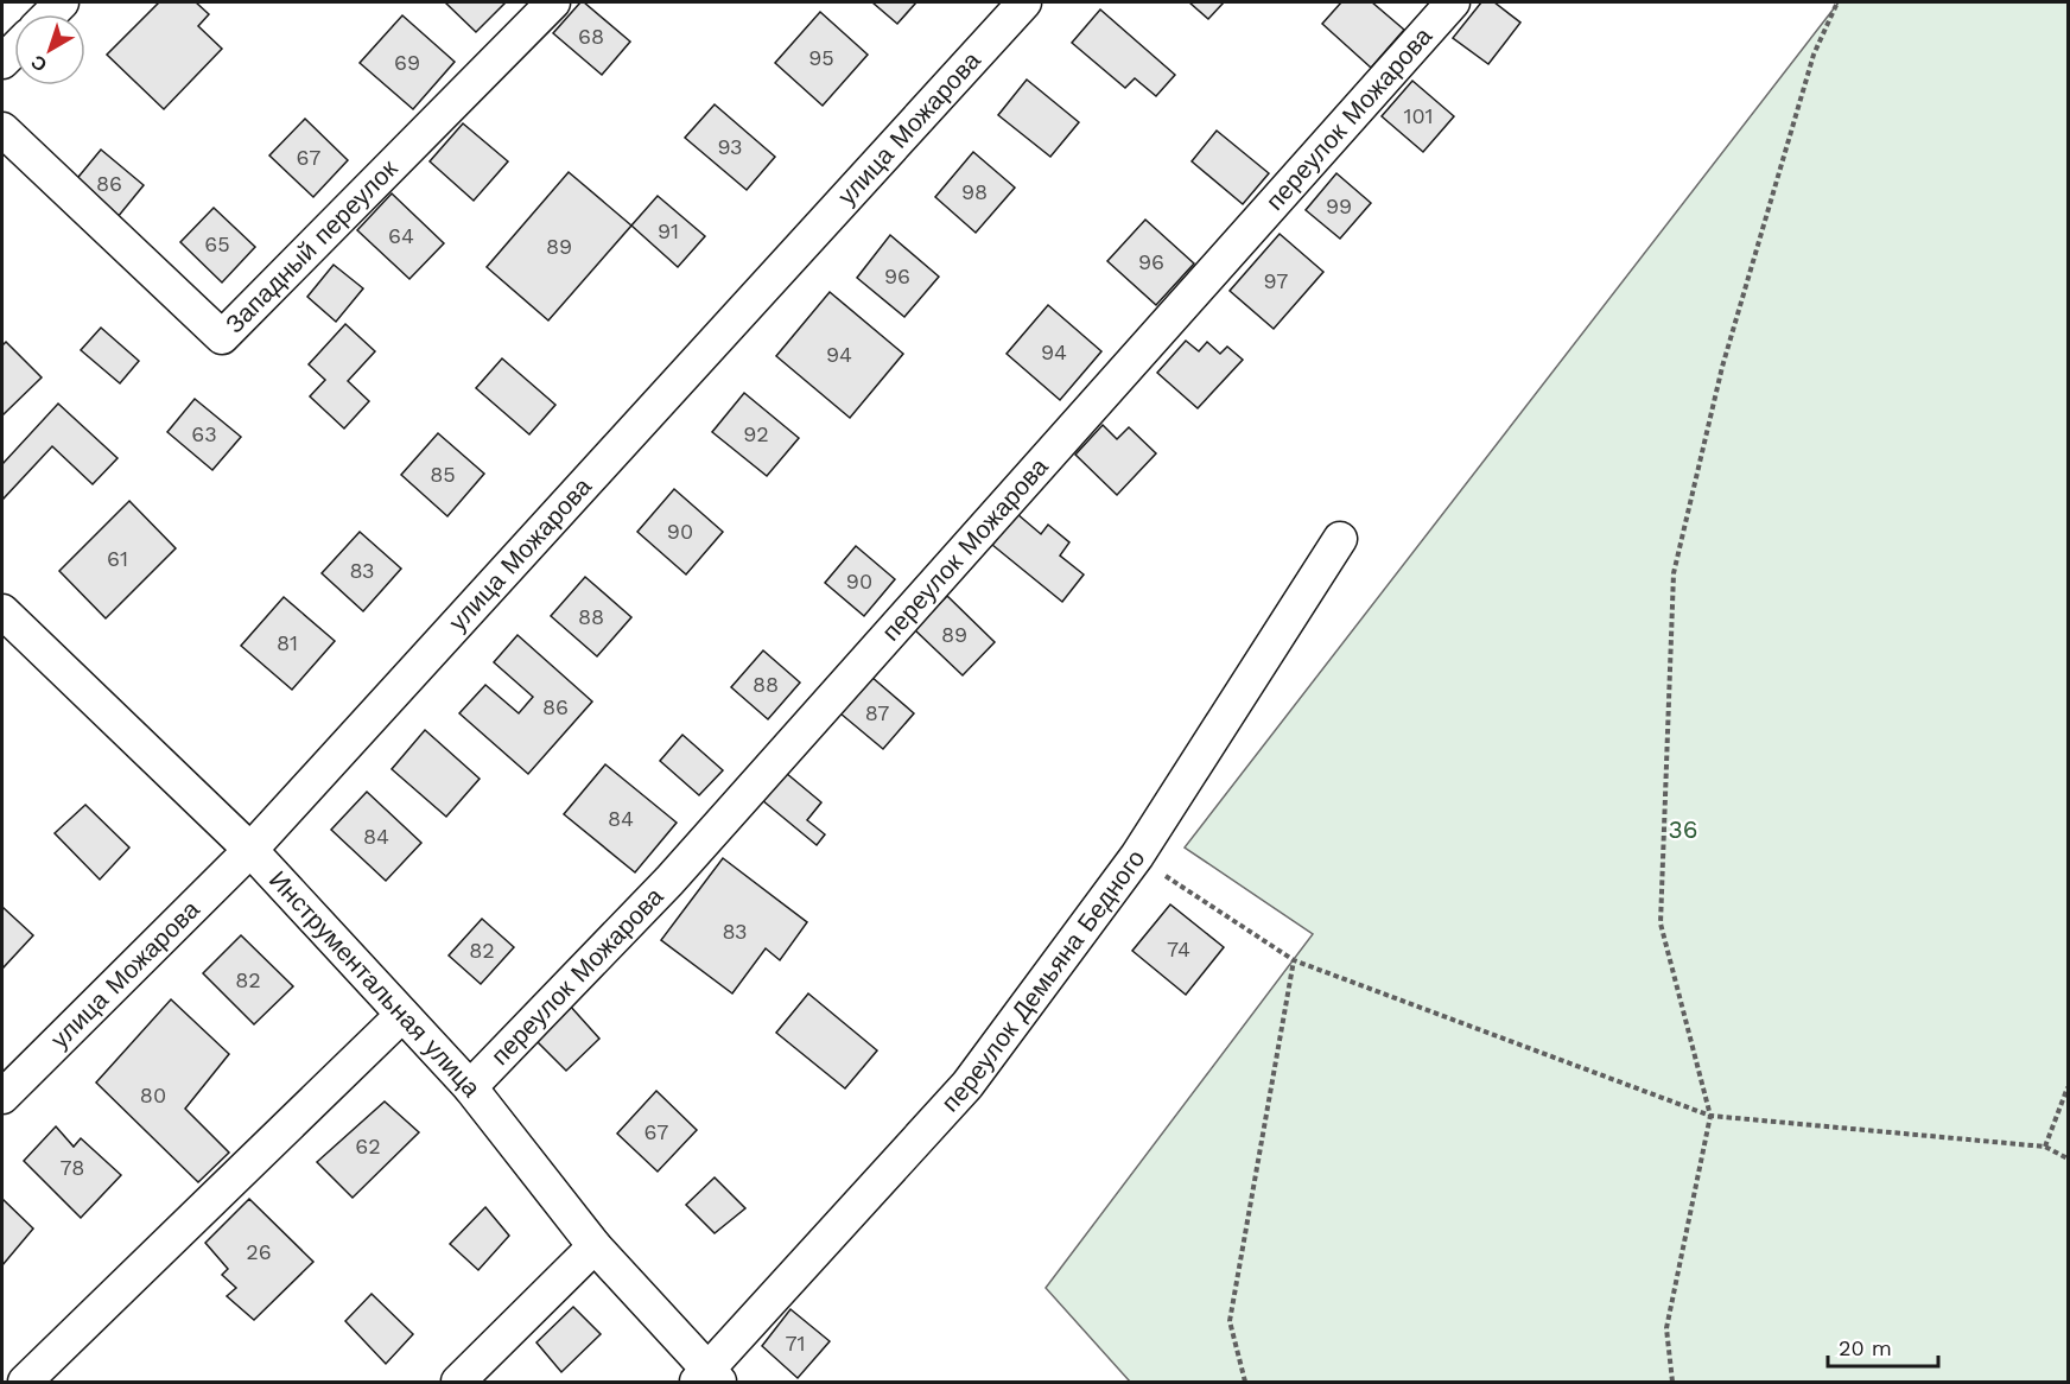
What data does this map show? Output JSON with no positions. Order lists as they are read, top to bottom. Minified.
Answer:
{"streets":{"street":["переулок Можарова","улица Можарова","Западный переулок","переулок Демьяна Бедного","Инструментальная улица"]},"crossings":[["переулок Можарова","Инструментальная улица"],["улица Можарова","Инструментальная улица"],["переулок Демьяна Бедного","Инструментальная улица"]],"parks":["36"],"house_numbers":["68","95","69","101","93","67","86","98","99","91","64","65","89","96","96","97","94","94","63","92","85","90","61","83","90","88","89","81","88","86","87","84","84","83","74","82","82","80","67","62","78","26","71"],"scale_bar":"20 m","north":"bottom left"}
